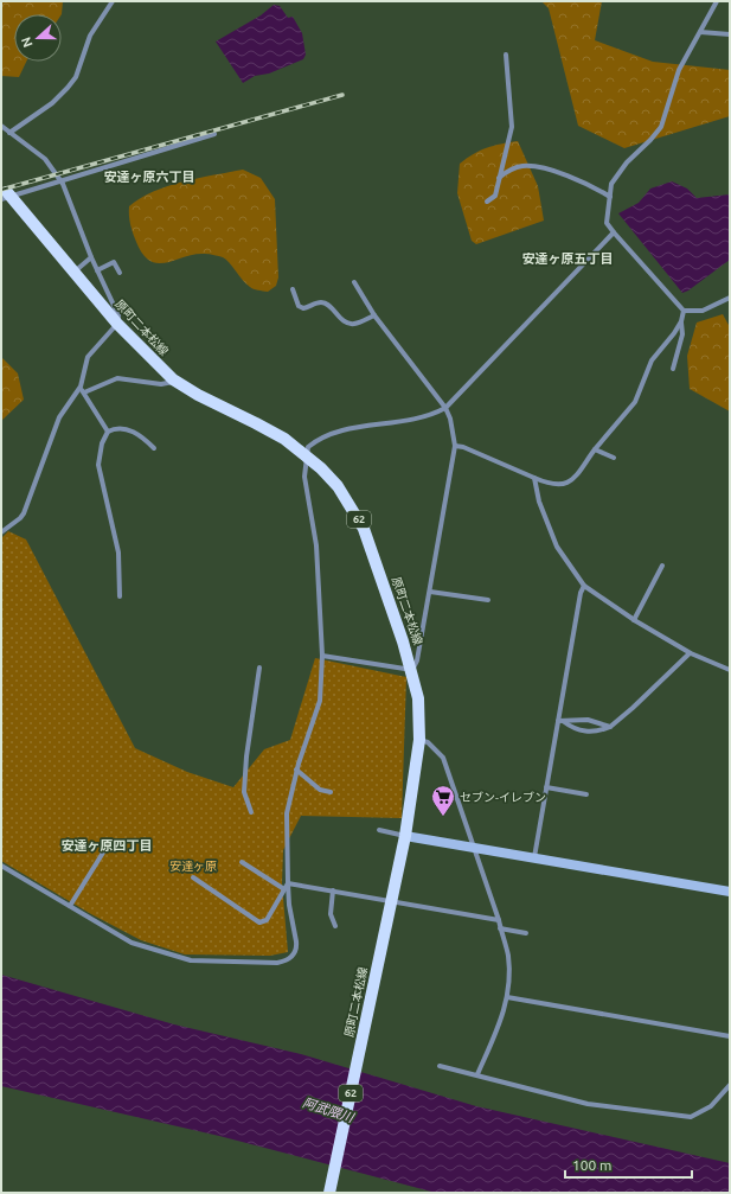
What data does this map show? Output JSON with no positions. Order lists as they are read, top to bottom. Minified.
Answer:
{"streets":{"main road":["原町二本松線","62"]},"districts":["安達ヶ原六丁目","安達ヶ原五丁目","安達ヶ原四丁目"],"water":["阿武隈川"],"parks":["安達ヶ原"],"places":{"supermarket":["セブン-イレブン"]},"scale_bar":"100 m","north":"left"}
